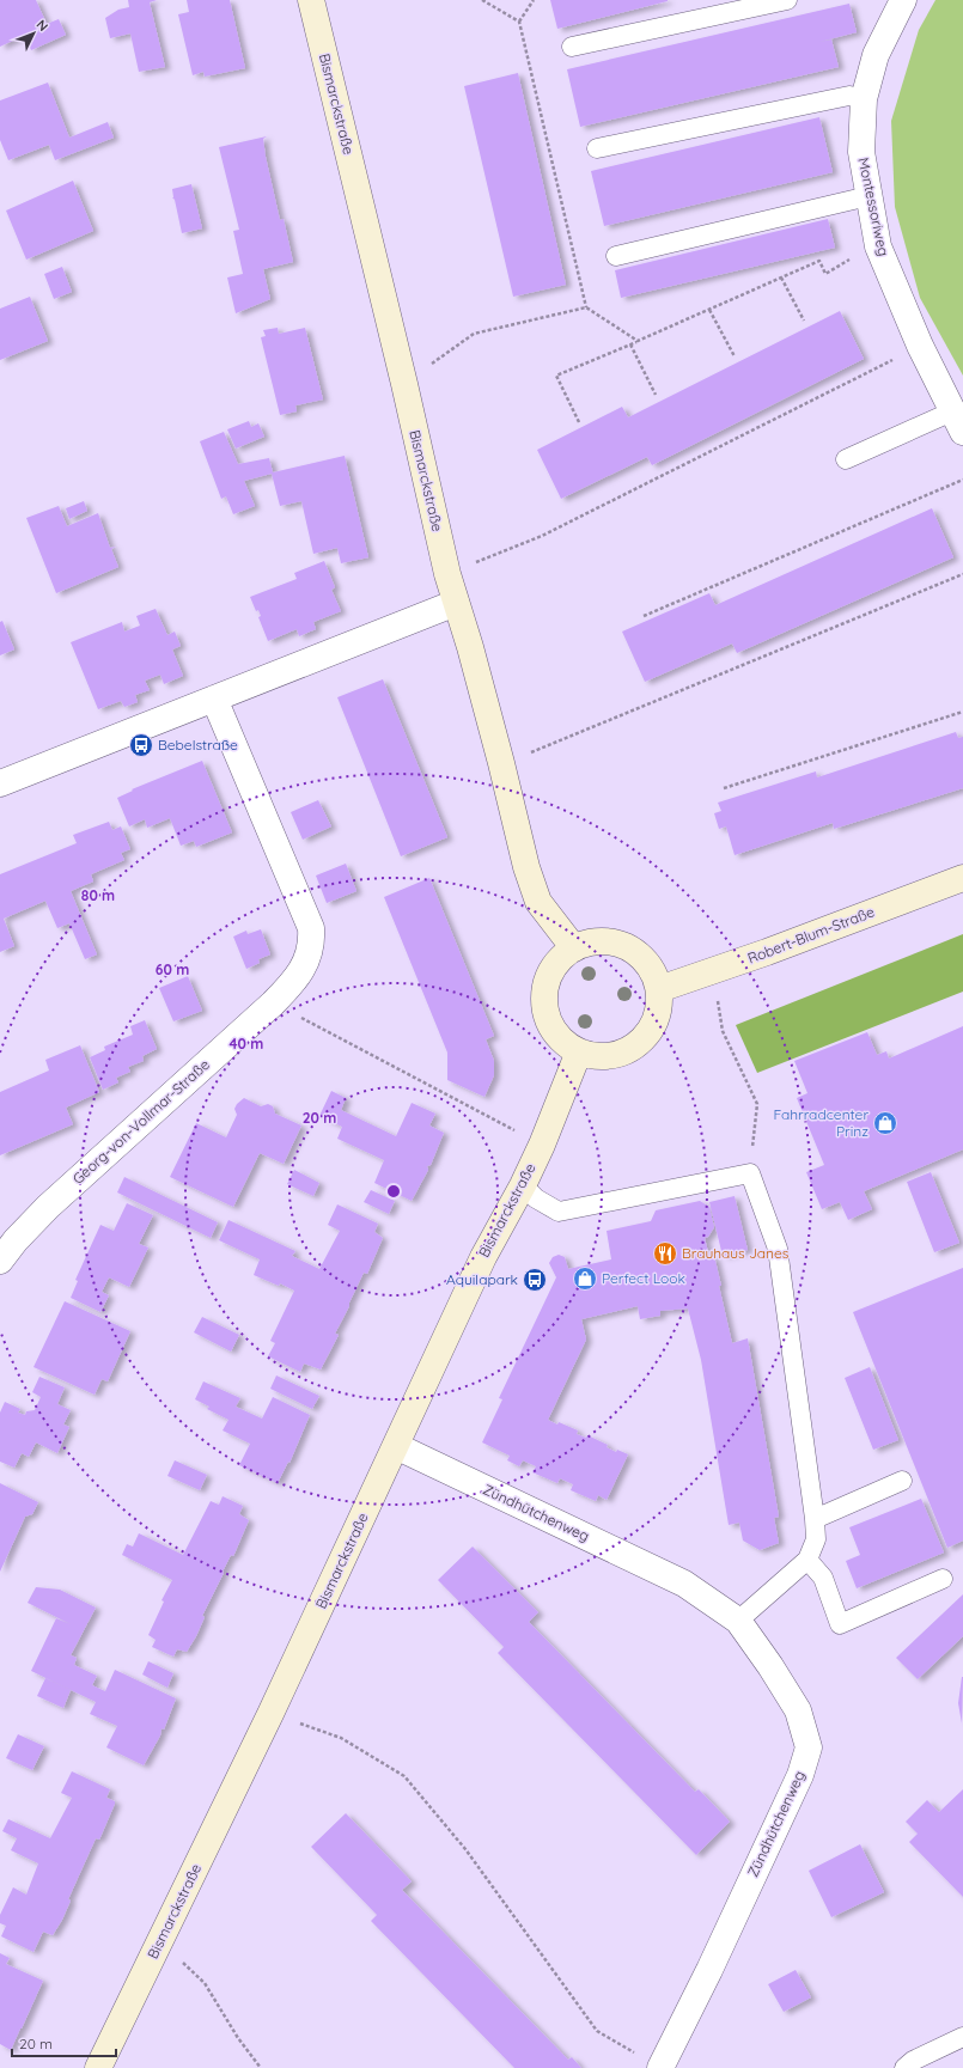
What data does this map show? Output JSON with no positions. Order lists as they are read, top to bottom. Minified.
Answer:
{"streets":{"main road":["Bismarckstraße","Robert-Blum-Straße"],"street":["Montessoriweg","Georg-von-Vollmar-Straße","Zündhütchenweg"]},"crossings":[["Bismarckstraße","Robert-Blum-Straße"],["Bismarckstraße","Zündhütchenweg"]],"places":{"bus stop":["Bebelstraße","Aquilapark"],"shop":["Fahrradcenter Prinz","Perfect Look"],"restaurant":["Brauhaus Janes"]},"scale_bar":"20 m","north":"top right","rings":["80 m","60 m","40 m","20 m"]}
